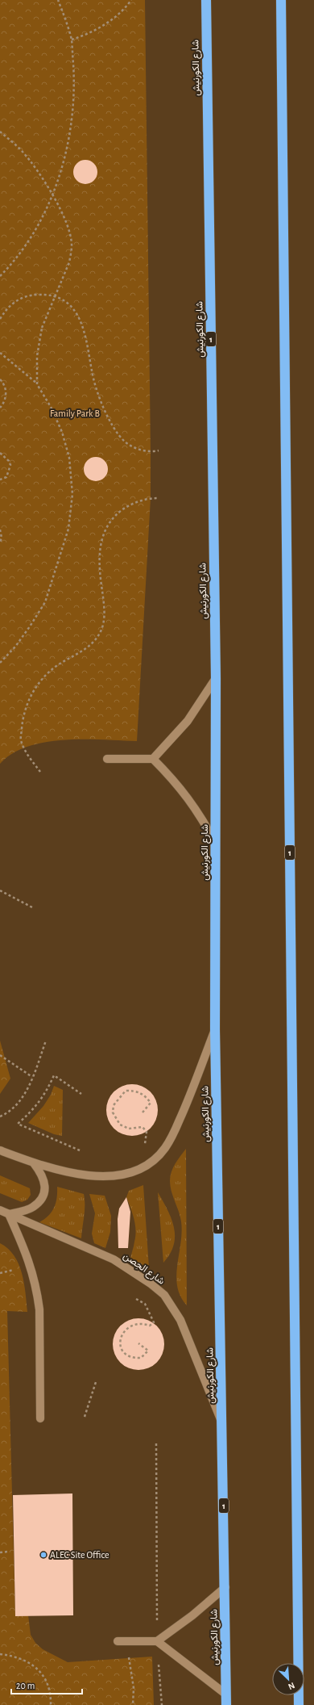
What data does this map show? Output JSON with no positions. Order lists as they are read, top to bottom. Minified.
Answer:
{"streets":{"highway":["شارع الكورنيش","1"],"street":["شارع الحِصن"]},"crossings":[["شارع الكورنيش","شارع الحِصن"]],"parks":["Family Park B"],"places":["ALEC Site Office"],"scale_bar":"20 m","north":"bottom right"}
